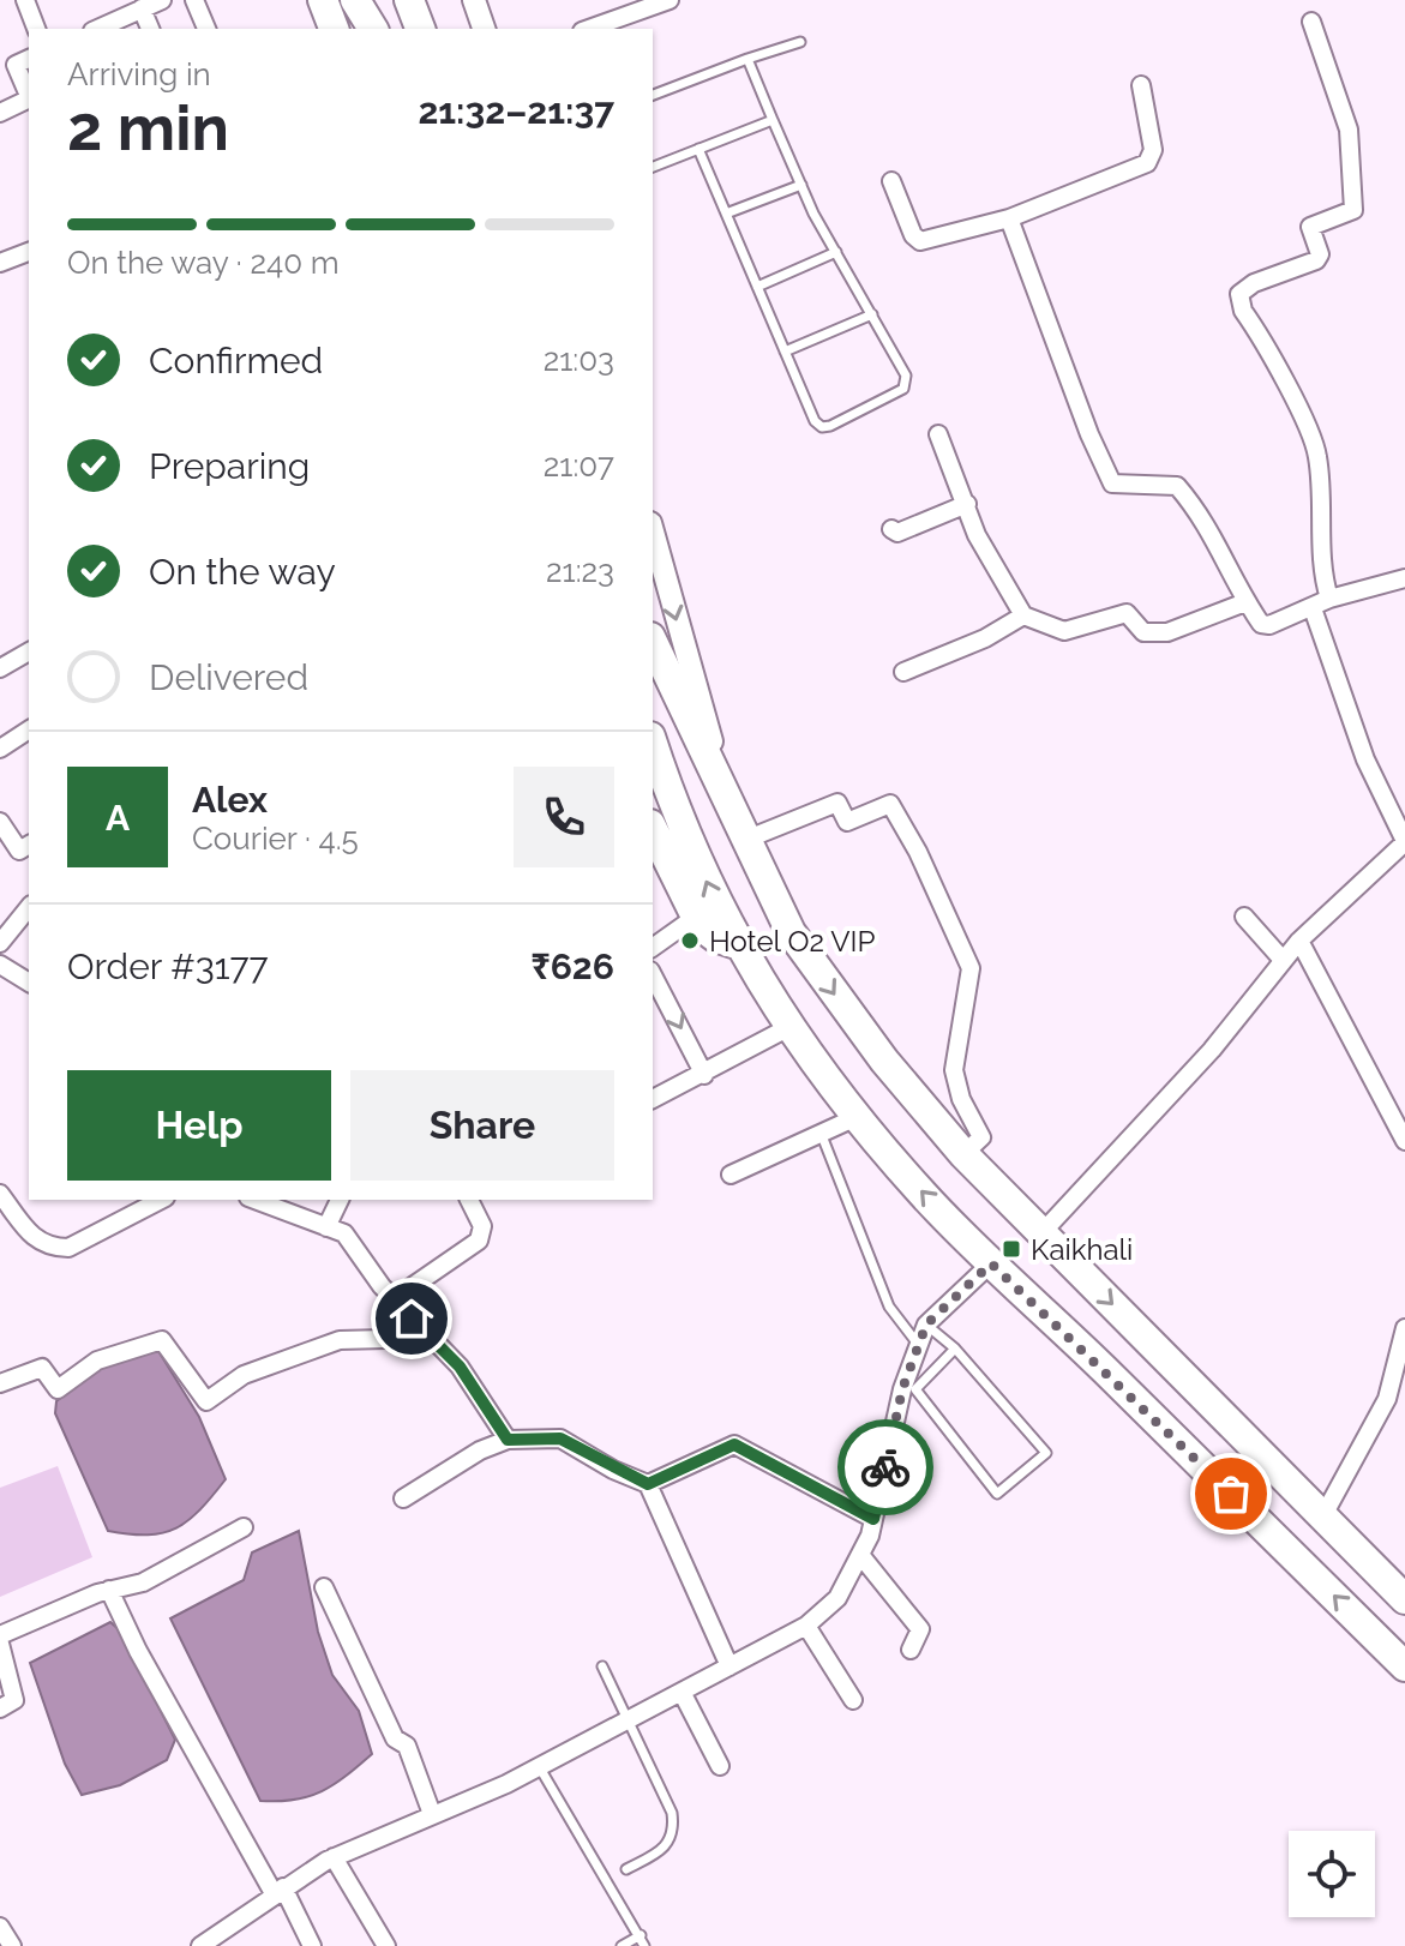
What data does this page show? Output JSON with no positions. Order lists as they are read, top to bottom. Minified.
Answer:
{"places":{"other":["Hotel O2 VIP"],"transit":["Kaikhali"]},"page":{"heading":["2 min","Arriving in","21:32–21:37"],"panel":["Alex","Courier · 4.5","Order #3177","₹626"],"bar":"On the way · 240 m","list":[["Confirmed","21:03"],["Preparing","21:07"],["On the way","21:23"],"Delivered"],"round":"A","buttons":["Help","Share"]}}
